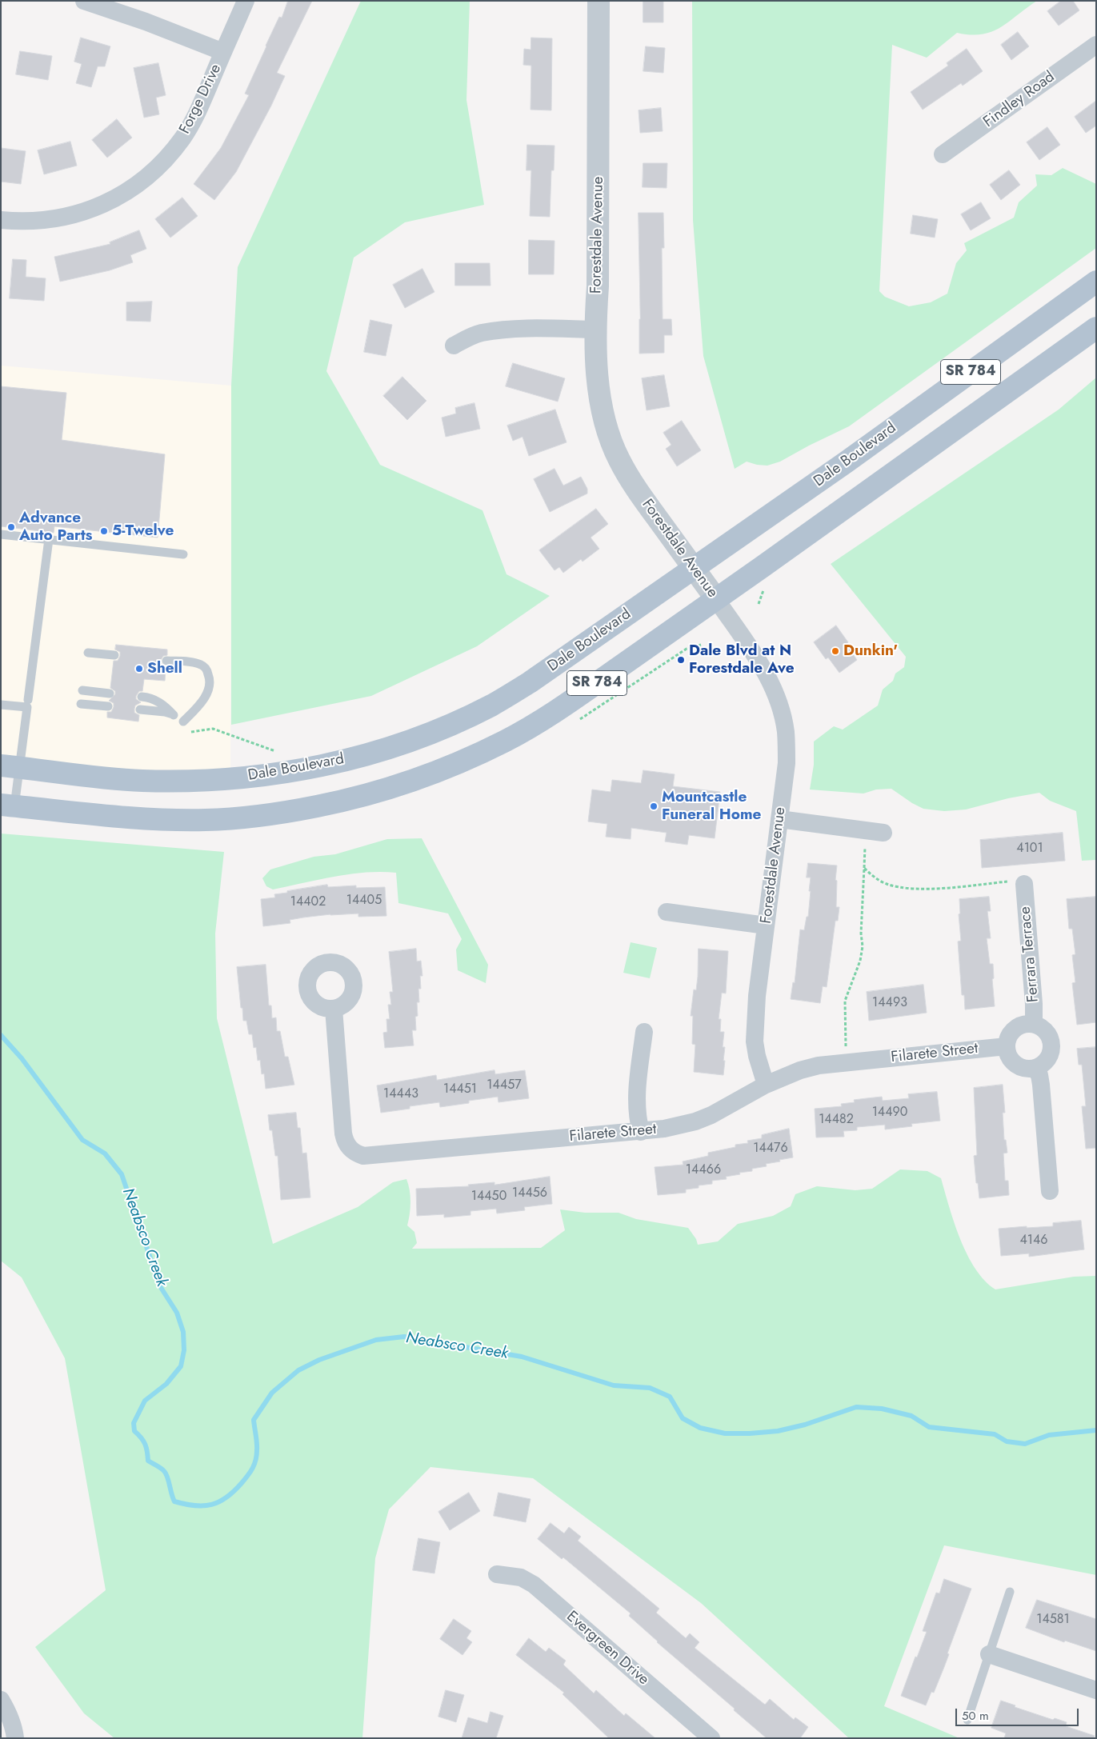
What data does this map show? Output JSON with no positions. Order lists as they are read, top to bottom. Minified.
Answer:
{"streets":{"main road":["SR 784","Dale Boulevard"],"street":["Forge Drive","Findley Road","Forestdale Avenue","Ferrara Terrace","Filarete Street","Evergreen Drive"]},"crossings":[["Forestdale Avenue","SR 784"],["Forestdale Avenue","Dale Boulevard"],["Forestdale Avenue","Filarete Street"],["Ferrara Terrace","Filarete Street"]],"water":["Neabsco Creek"],"places":["Advance Auto Parts","5-Twelve","Dunkin'","Dale Blvd at N Forestdale Ave","Shell","Mountcastle Funeral Home"],"house_numbers":["4101","14405","14402","14493","14457","14451","14443","14490","14482","14476","14466","14456","14450","4146","14581"],"scale_bar":"50 m"}
